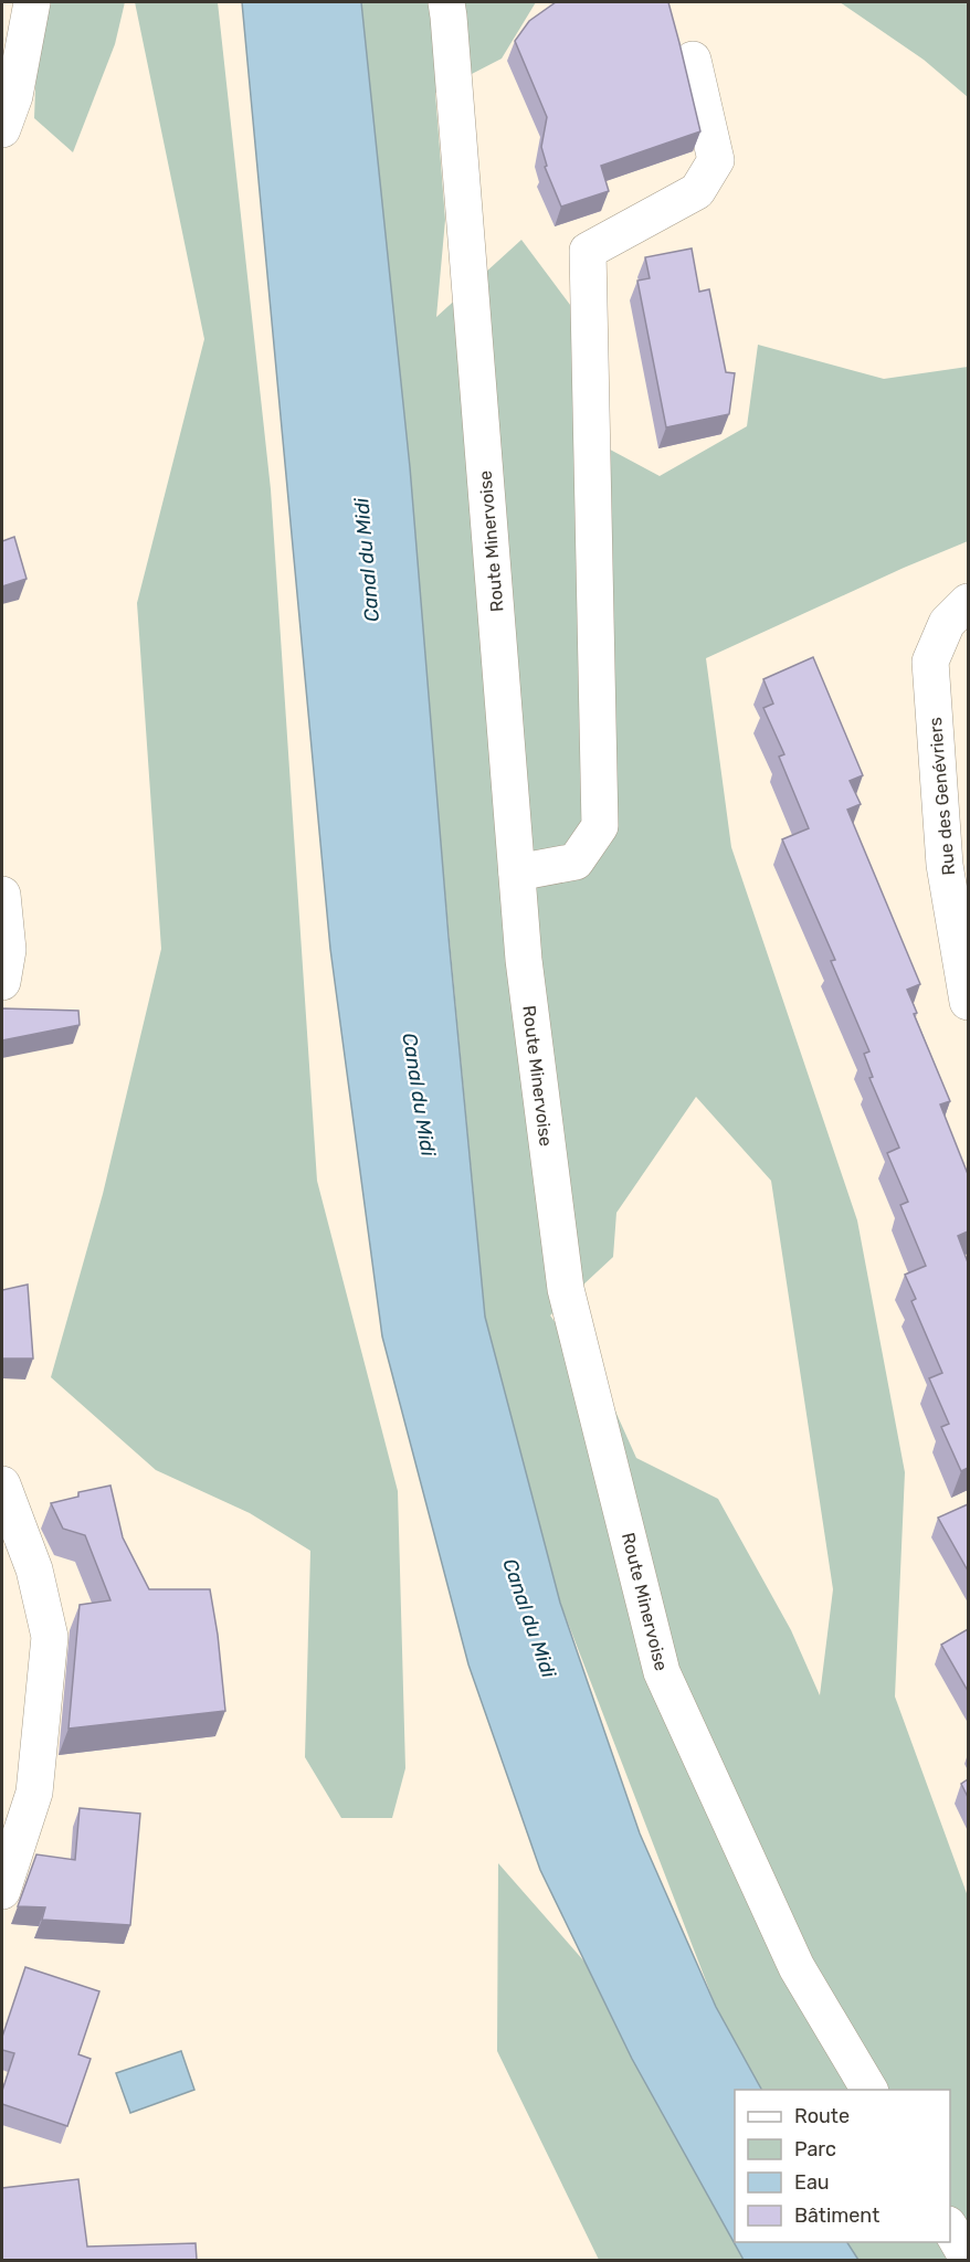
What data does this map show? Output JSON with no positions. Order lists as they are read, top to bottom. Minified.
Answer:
{"streets":{"main road":["Route Minervoise","Rue des Genévriers"]},"water":["Canal du Midi"],"legend":["Route","Parc","Eau","Bâtiment"]}
